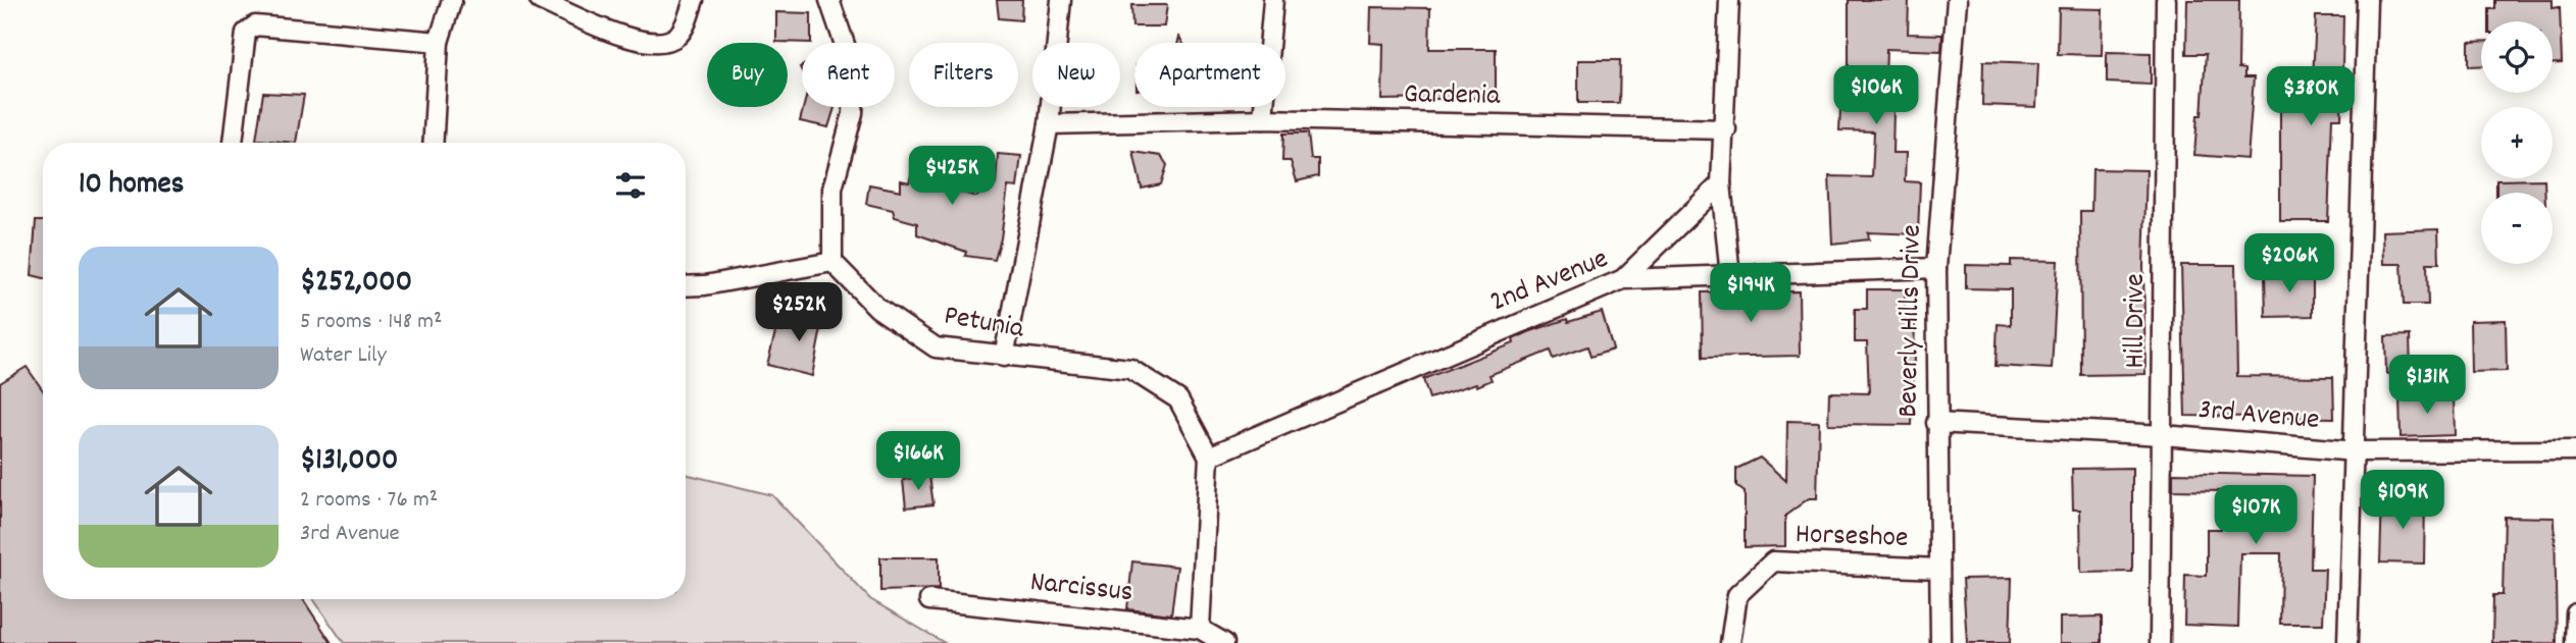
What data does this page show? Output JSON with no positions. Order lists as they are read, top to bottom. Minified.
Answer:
{"streets":{"street":["Gardenia","2nd Avenue","Beverly Hills Drive","Hill Drive","Petunia","3rd Avenue","Horseshoe","Narcissus"]},"crossings":[["2nd Avenue","Beverly Hills Drive"],["2nd Avenue","Petunia"],["Beverly Hills Drive","3rd Avenue"],["Beverly Hills Drive","Horseshoe"],["Hill Drive","3rd Avenue"]],"page":{"map_buttons":["+","−"],"chip":["Buy","Rent","Filters","New","Apartment"],"price":["$106K","$380K","$425K","$206K","$194K","$252K","$131K","$166K","$109K","$107K"],"heading":"10 homes","list":[{"name":"$252,000","note":"5 rooms · 148 m² · Water Lily"},{"name":"$131,000","note":"2 rooms · 76 m² · 3rd Avenue"}]}}
